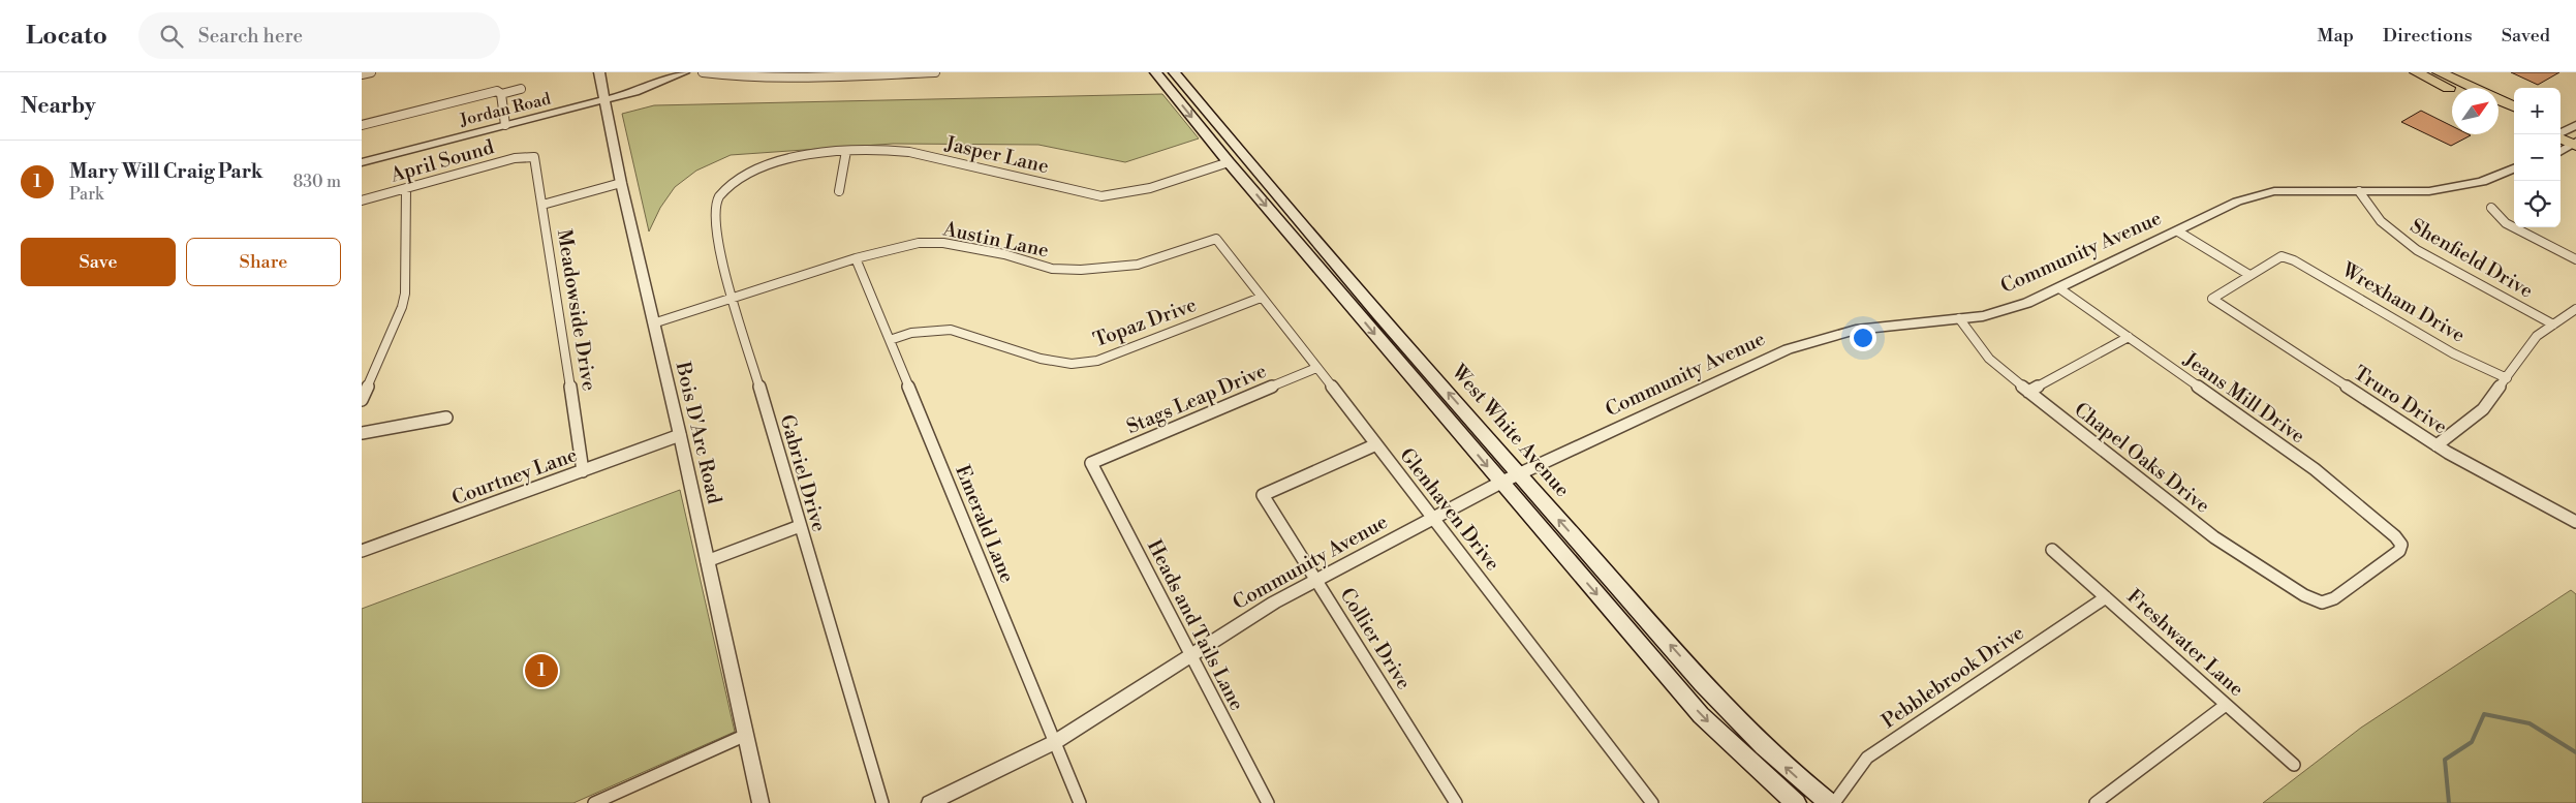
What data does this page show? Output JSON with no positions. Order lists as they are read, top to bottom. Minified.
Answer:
{"streets":{"main road":["West White Avenue"],"street":["Jordan Road","Jasper Lane","April Sound","Austin Lane","Community Avenue","Shenfield Drive","Wrexham Drive","Meadowside Drive","Topaz Drive","Jeans Mill Drive","Stags Leap Drive","Truro Drive","Bois D'Arc Road","Chapel Oaks Drive","Gabriel Drive","Courtney Lane","Glenhaven Drive","Emerald Lane","Heads and Tails Lane","Collier Drive","Freshwater Lane","Pebblebrook Drive"]},"crossings":[["Jordan Road","Bois D'Arc Road"],["Jasper Lane","West White Avenue"],["Jasper Lane","Gabriel Drive"],["April Sound","Meadowside Drive"],["Austin Lane","Bois D'Arc Road"],["Austin Lane","Gabriel Drive"],["Austin Lane","Glenhaven Drive"],["Austin Lane","Emerald Lane"],["Community Avenue","Shenfield Drive"],["Community Avenue","Jeans Mill Drive"],["Community Avenue","West White Avenue"],["Community Avenue","Chapel Oaks Drive"],["Community Avenue","Glenhaven Drive"],["Community Avenue","Emerald Lane"],["Community Avenue","Heads and Tails Lane"],["Community Avenue","Collier Drive"],["Wrexham Drive","Truro Drive"],["Meadowside Drive","Courtney Lane"],["Topaz Drive","Glenhaven Drive"],["Topaz Drive","Emerald Lane"],["Jeans Mill Drive","Chapel Oaks Drive"],["Stags Leap Drive","Glenhaven Drive"],["Stags Leap Drive","Heads and Tails Lane"],["West White Avenue","Pebblebrook Drive"],["Bois D'Arc Road","Courtney Lane"],["Glenhaven Drive","Collier Drive"],["Freshwater Lane","Pebblebrook Drive"]],"north":"top right","page":{"header":"Locato","search":"Search here","nav":["Map","Directions","Saved"],"heading":"Nearby","map_buttons":["+","−"],"list":[{"mark":"1","name":"Mary Will Craig Park","note":"Park","value":"830 m"}],"buttons":["Save","Share"],"pins":"1"}}
